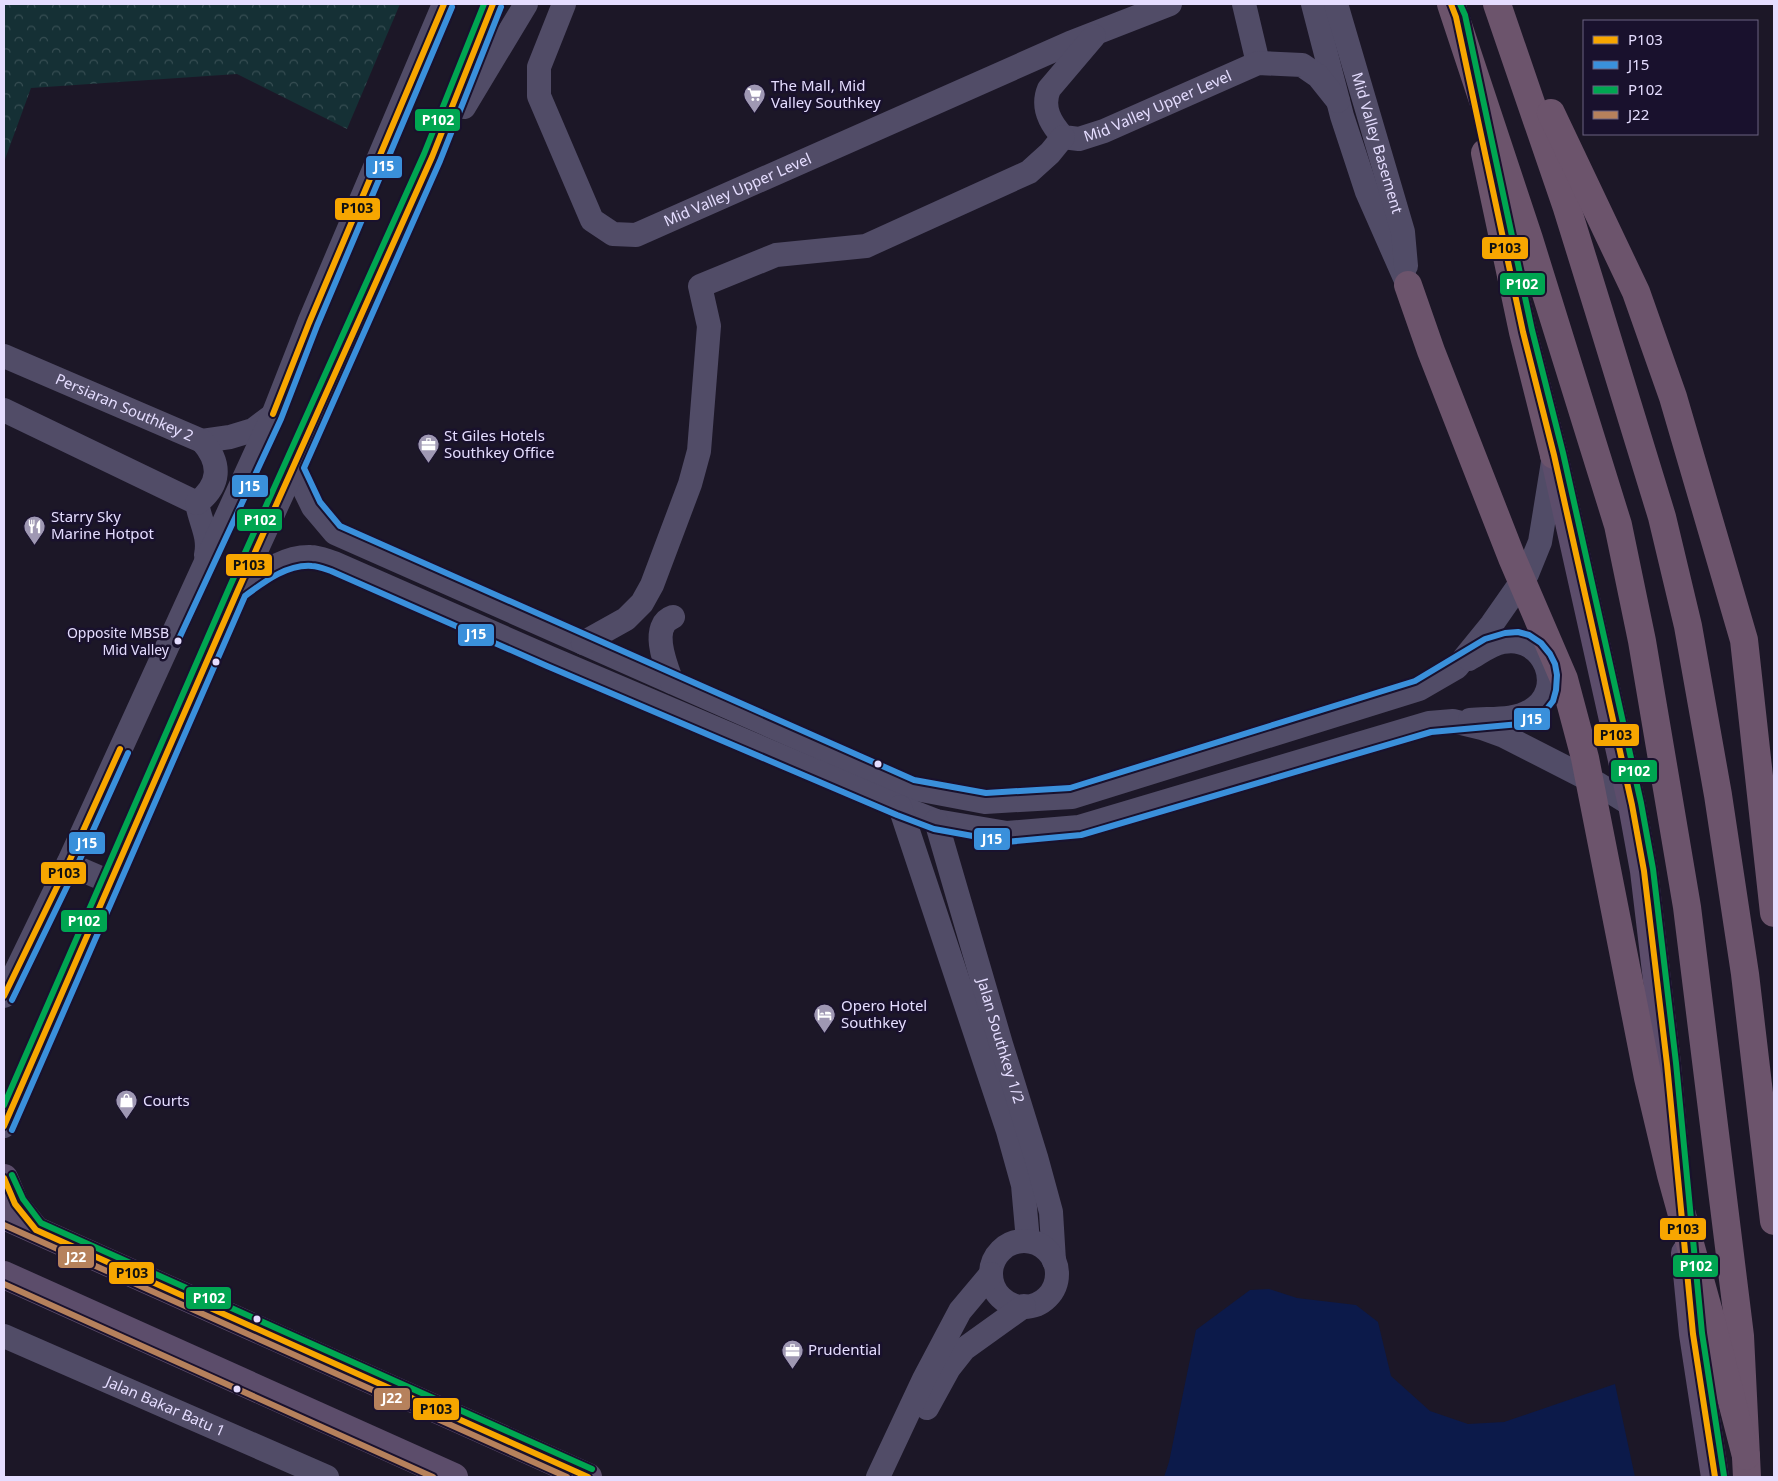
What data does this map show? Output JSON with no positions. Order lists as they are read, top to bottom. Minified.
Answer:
{"streets":{"street":["Mid Valley Upper Level","Mid Valley Basement","Persiaran Southkey 2","Jalan Southkey 1/2","Jalan Bakar Batu 1"]},"crossings":[["Mid Valley Upper Level","Mid Valley Basement"]],"places":{"supermarket":["The Mall, Mid Valley Southkey"],"office":["St Giles Hotels Southkey Office","Prudential"],"restaurant":["Starry Sky Marine Hotpot"],"other":["Opposite MBSB Mid Valley"],"hotel":["Opero Hotel Southkey"],"shop":["Courts"]},"lines":["transit line P103","transit line P102","transit line J15","transit line J22"],"legend":["P103","J15","P102","J22"]}
